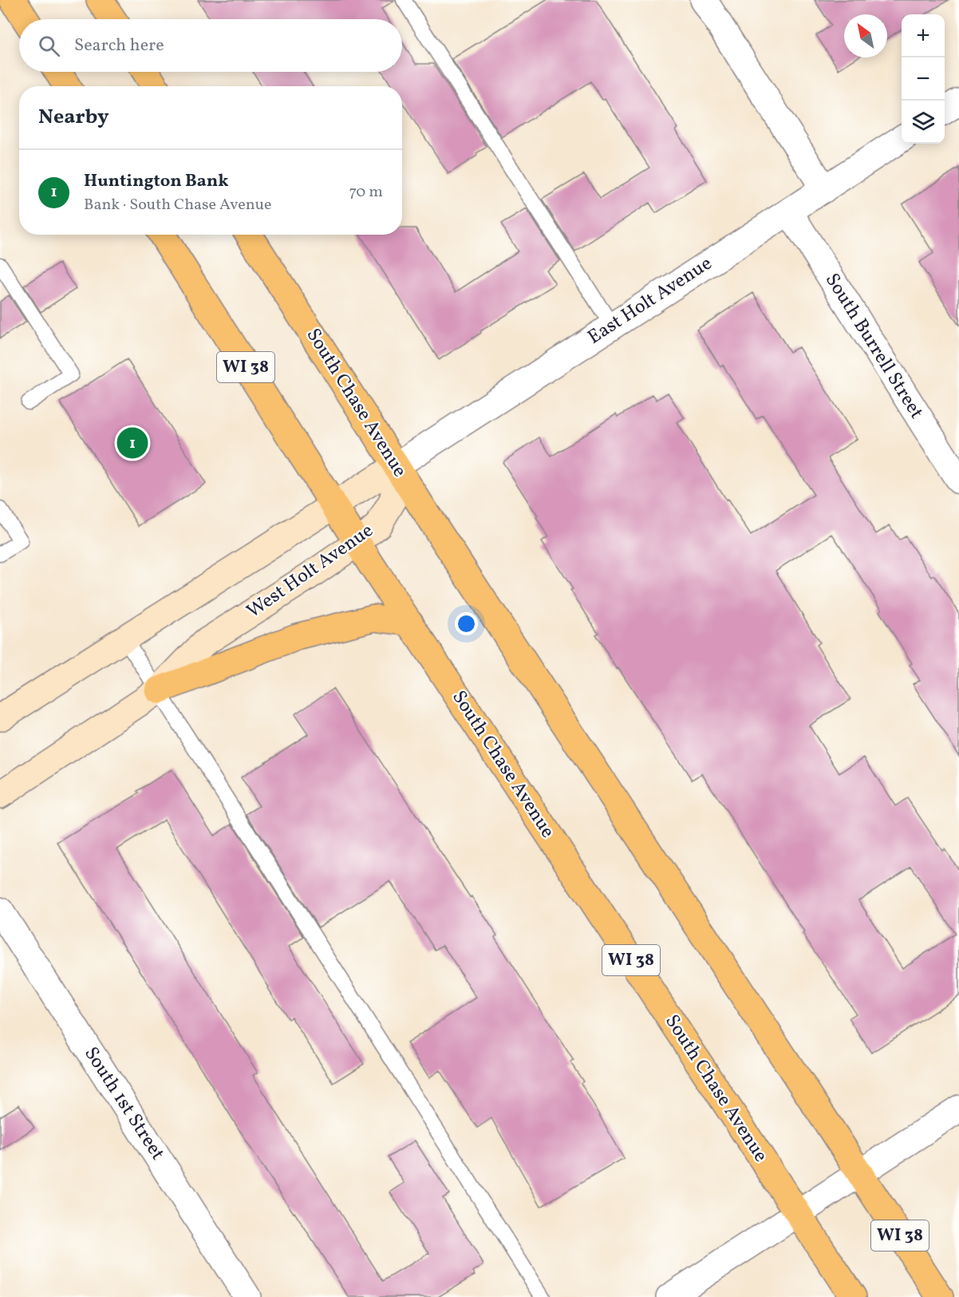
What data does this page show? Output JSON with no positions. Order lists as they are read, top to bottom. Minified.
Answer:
{"streets":{"main road":["WI 38","South Chase Avenue"],"street":["East Holt Avenue","South Burrell Street","West Holt Avenue","South 1st Street"]},"crossings":[["East Holt Avenue","South Burrell Street"],["East Holt Avenue","South Chase Avenue"],["East Holt Avenue","West Holt Avenue"],["South Chase Avenue","West Holt Avenue"]],"north":"top left","page":{"map_buttons":["+","−"],"search":"Search here","heading":"Nearby","list":[{"mark":"1","name":"Huntington Bank","note":"Bank · South Chase Avenue","value":"70 m"}],"pins":"1"}}
